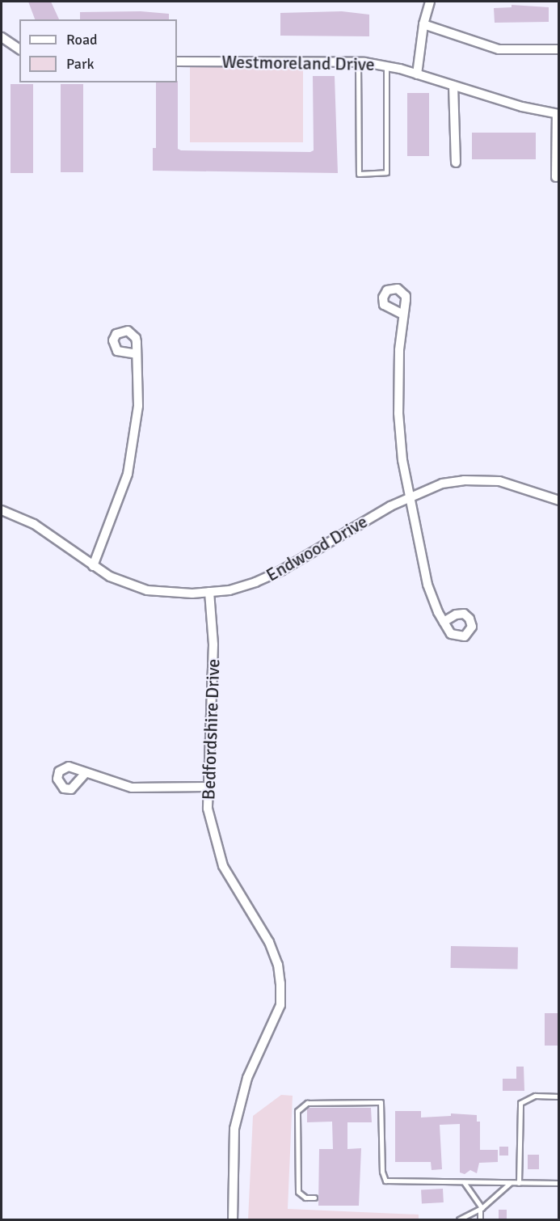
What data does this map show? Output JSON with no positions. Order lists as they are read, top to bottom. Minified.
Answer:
{"streets":{"street":["Westmoreland Drive","Endwood Drive","Bedfordshire Drive"]},"crossings":[["Endwood Drive","Bedfordshire Drive"]],"legend":["Road","Park"]}
